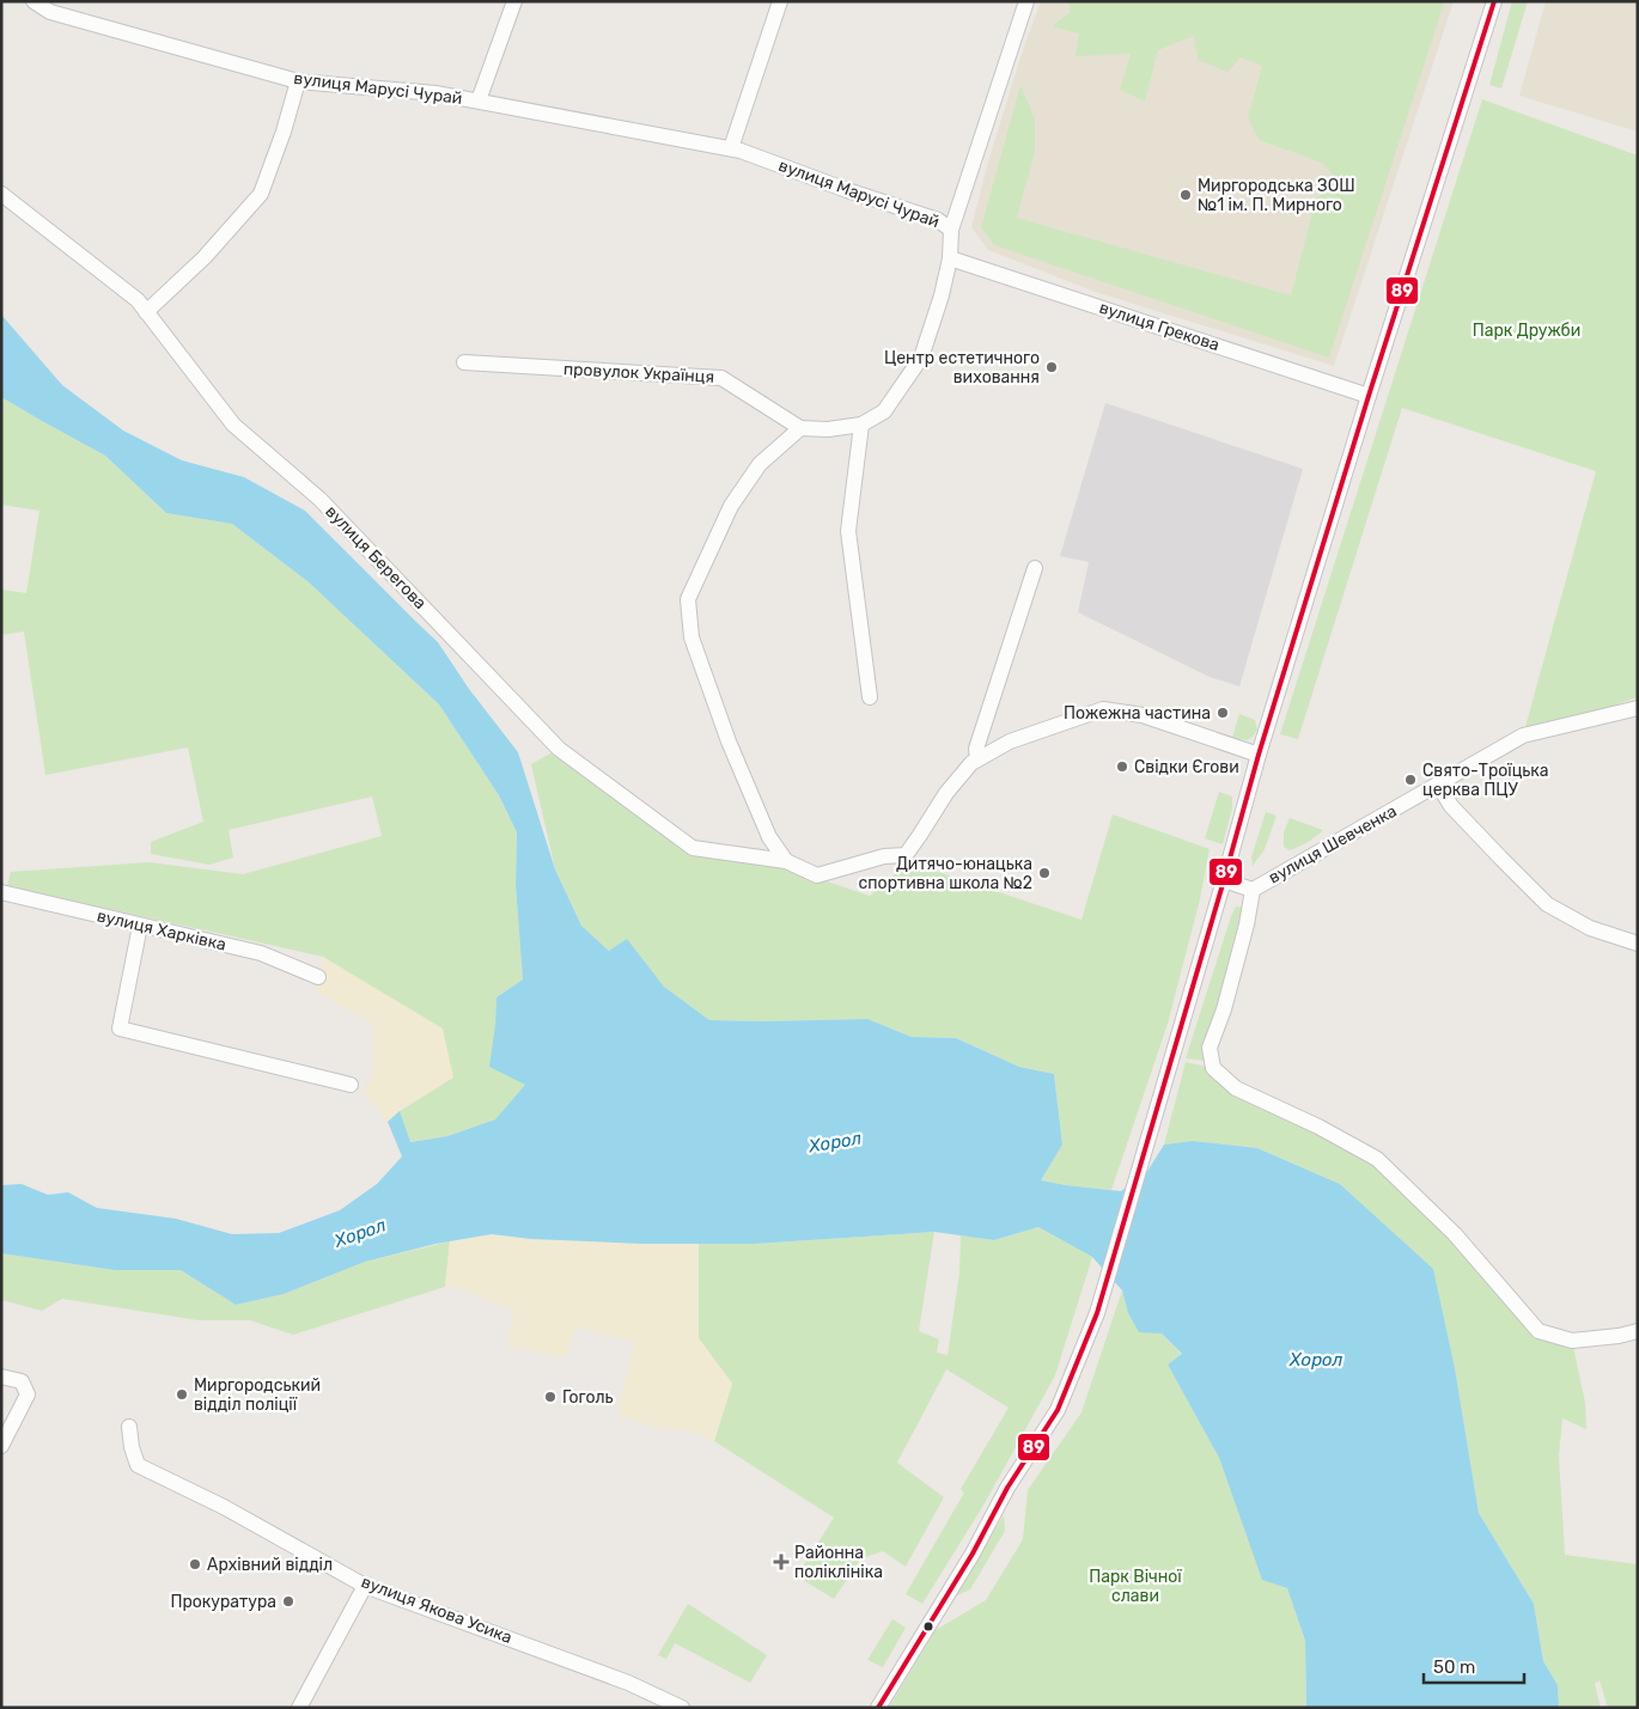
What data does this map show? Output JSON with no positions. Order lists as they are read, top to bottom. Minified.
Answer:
{"streets":{"street":["вулиця Марусі Чурай","вулиця Грекова","провулок Українця","вулиця Берегова","вулиця Шевченка","вулиця Харківка","вулиця Якова Усика"]},"water":["Хорол"],"parks":["Парк Дружби","Парк Вічної слави"],"places":{"other":["Миргородська ЗОШ №1 ім. П. Мирного","Центр естетичного виховання","Пожежна частина","Свідки Єгови","Свято-Троїцька церква ПЦУ","Дитячо-юнацька спортивна школа №2","Миргородський відділ поліції","Гоголь","Архівний відділ","Прокуратура"],"health":["Районна поліклініка"]},"lines":["transit line 89"],"scale_bar":"50 m"}
